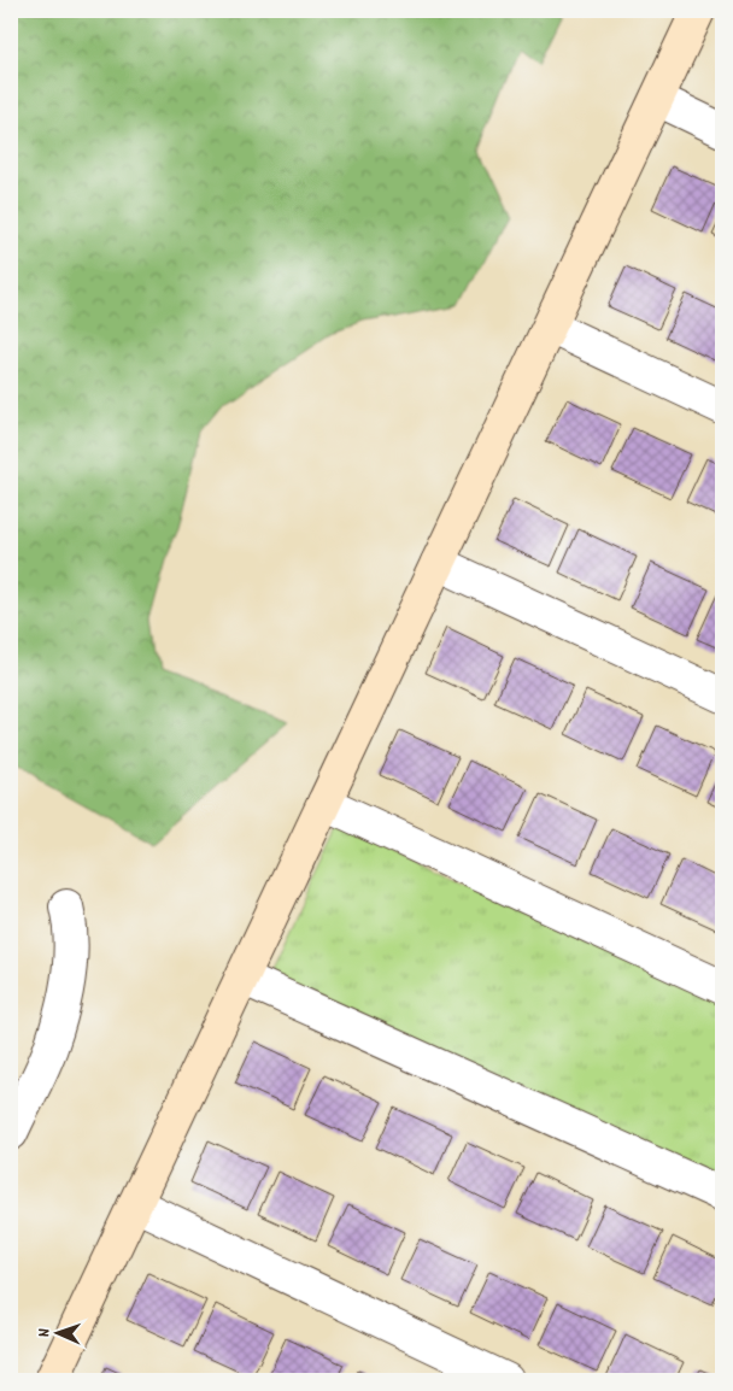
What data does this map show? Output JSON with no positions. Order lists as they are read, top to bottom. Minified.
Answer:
{"north":"left"}
